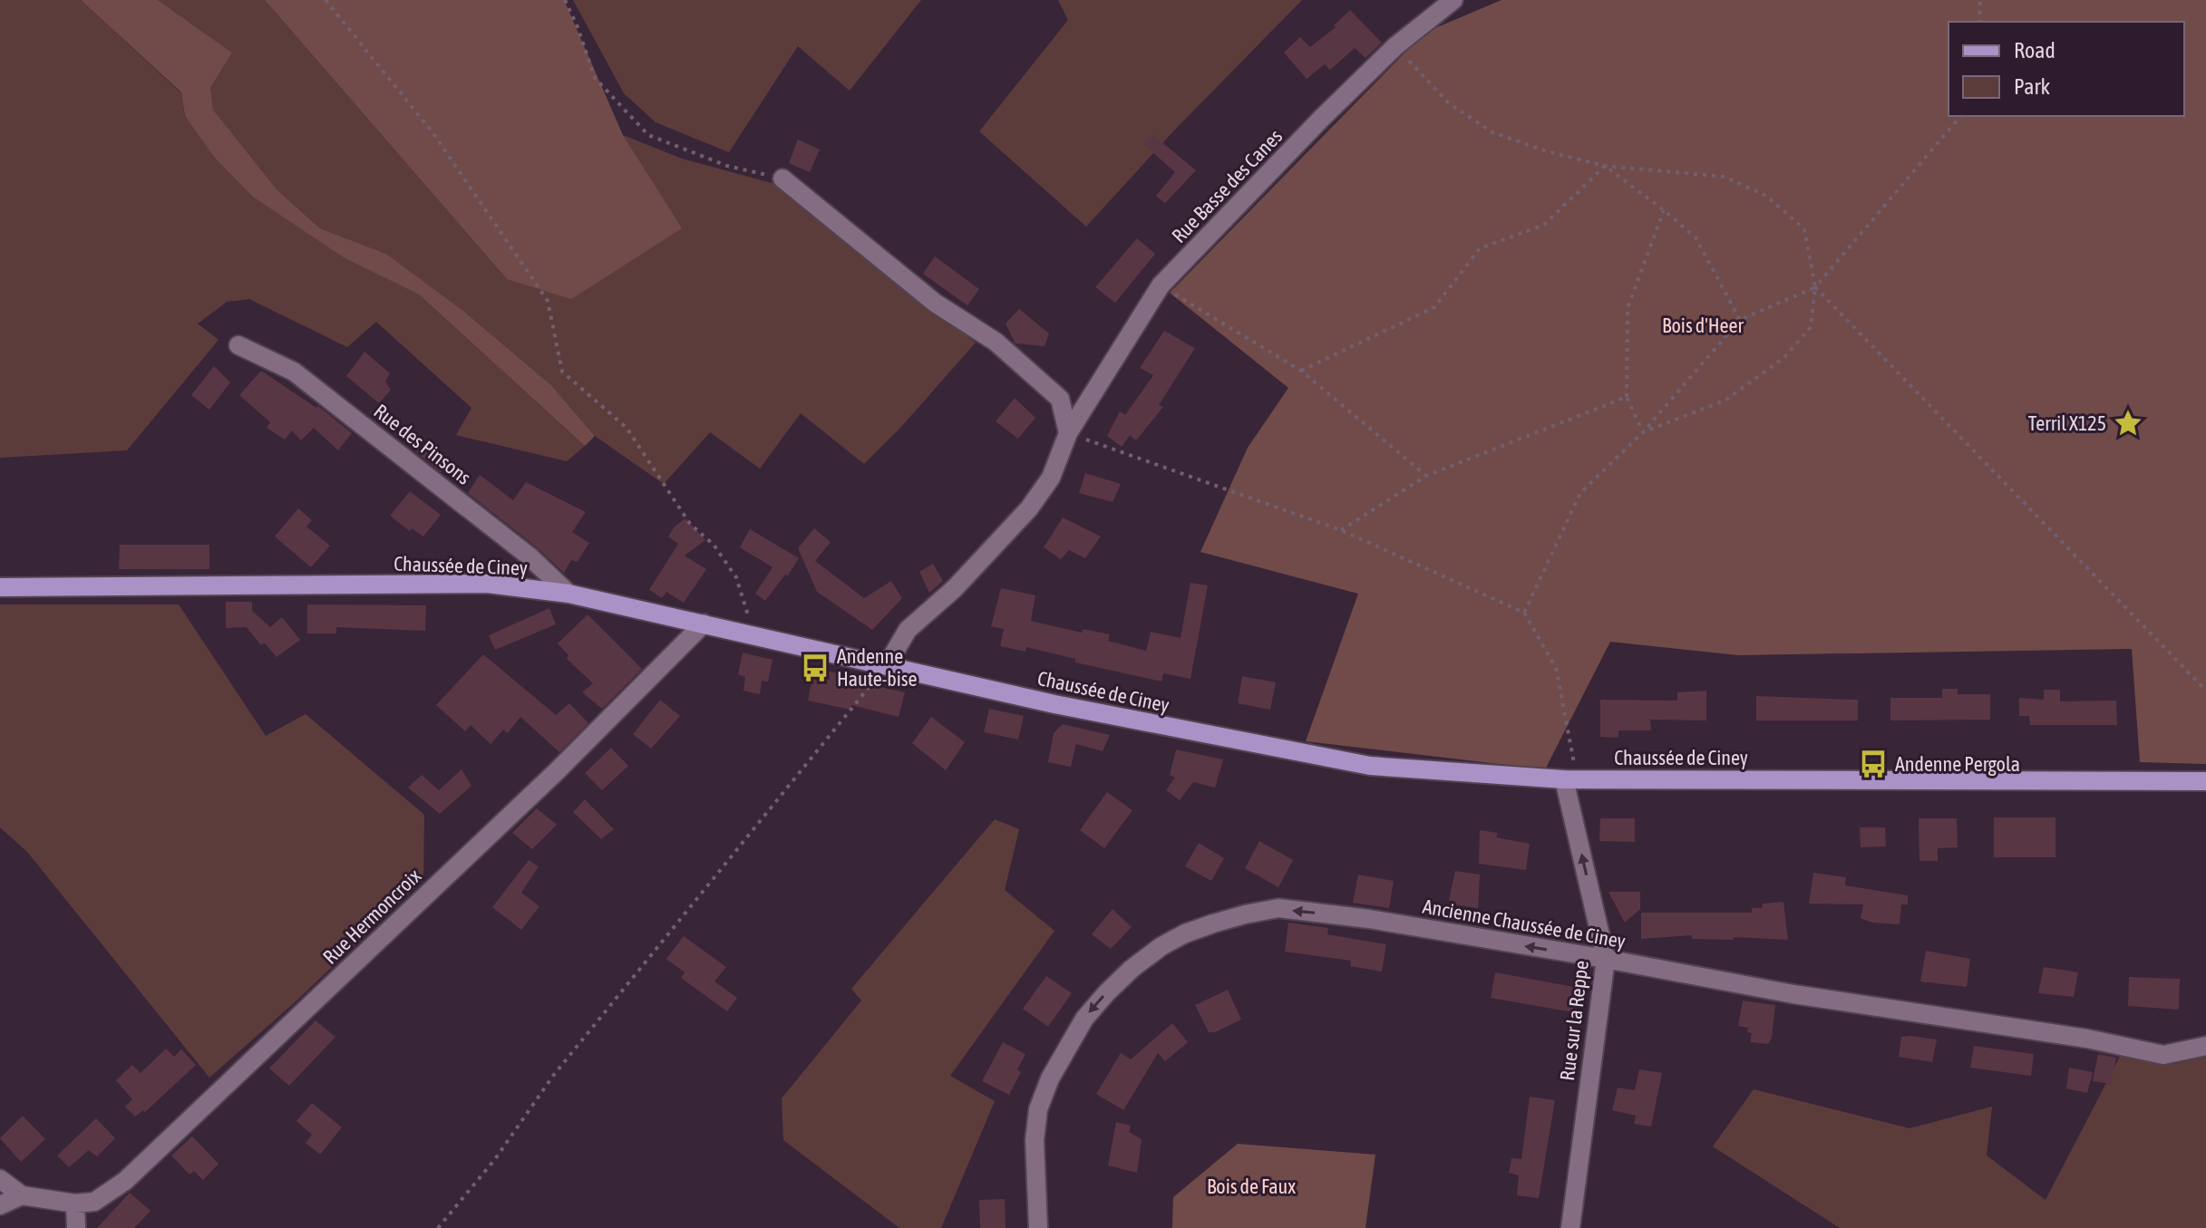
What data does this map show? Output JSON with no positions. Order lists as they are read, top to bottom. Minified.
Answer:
{"streets":{"main road":["Chaussée de Ciney"],"street":["Rue Basse des Canes","Rue des Pinsons","Rue Hermoncroix","Ancienne Chaussée de Ciney","Rue sur la Reppe"]},"crossings":[["Rue Basse des Canes","Chaussée de Ciney"],["Rue des Pinsons","Chaussée de Ciney"],["Chaussée de Ciney","Rue Hermoncroix"],["Chaussée de Ciney","Rue sur la Reppe"],["Ancienne Chaussée de Ciney","Rue sur la Reppe"]],"one_way":["Ancienne Chaussée de Ciney","Rue sur la Reppe"],"parks":["Bois d'Heer","Bois de Faux"],"places":{"place":["Terril X125"],"bus stop":["Andenne Haute-bise","Andenne Pergola"]},"legend":["Road","Park"]}
